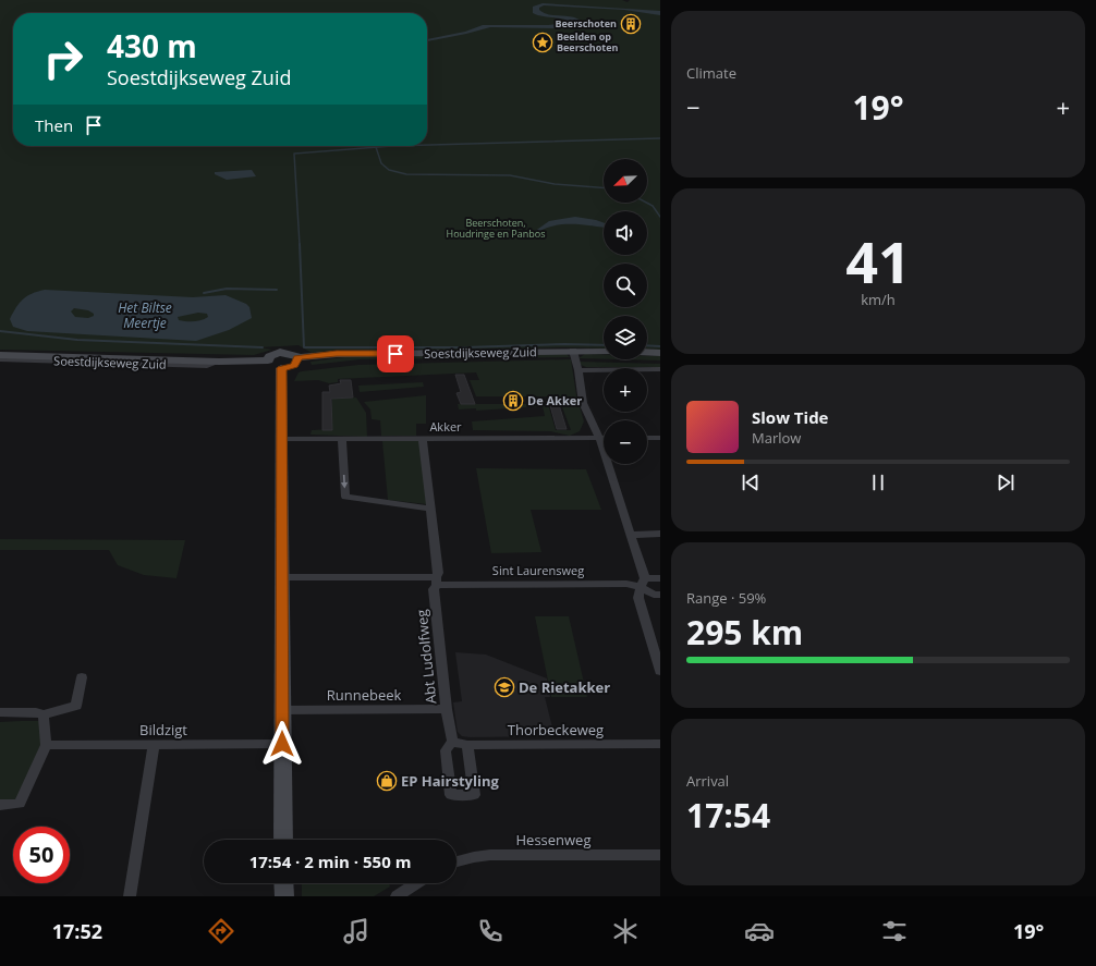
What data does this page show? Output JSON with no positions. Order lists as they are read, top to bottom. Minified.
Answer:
{"streets":{"main road":["Soestdijkseweg Zuid"],"street":["Akker","Sint Laurensweg","Abt Ludolfweg","Runnebeek","Bildzigt","Thorbeckeweg","Hessenweg"]},"crossings":[["Akker","Abt Ludolfweg"],["Sint Laurensweg","Abt Ludolfweg"],["Abt Ludolfweg","Runnebeek"],["Abt Ludolfweg","Thorbeckeweg"]],"water":["Het Biltse Meertje"],"parks":["Beerschoten, Houdringe en Panbos"],"places":{"building":["Beerschoten","De Akker"],"place":["Beelden op Beerschoten"],"school or university":["De Rietakker"],"shop":["EP Hairstyling"]},"north":"bottom left","page":{"tile":["Climate",["41","km/h"],["Range · 59%","295 km"],["Arrival","17:54"]],"turn":["430 m","Soestdijkseweg Zuid"],"heat":["−","19°","+"],"then":"Then","map_buttons":["+","−"],"song":["Slow Tide","Marlow"],"limit":"50","trip":"17:54 · 2 min · 550 m","tabs":["17:52","19°"]}}
